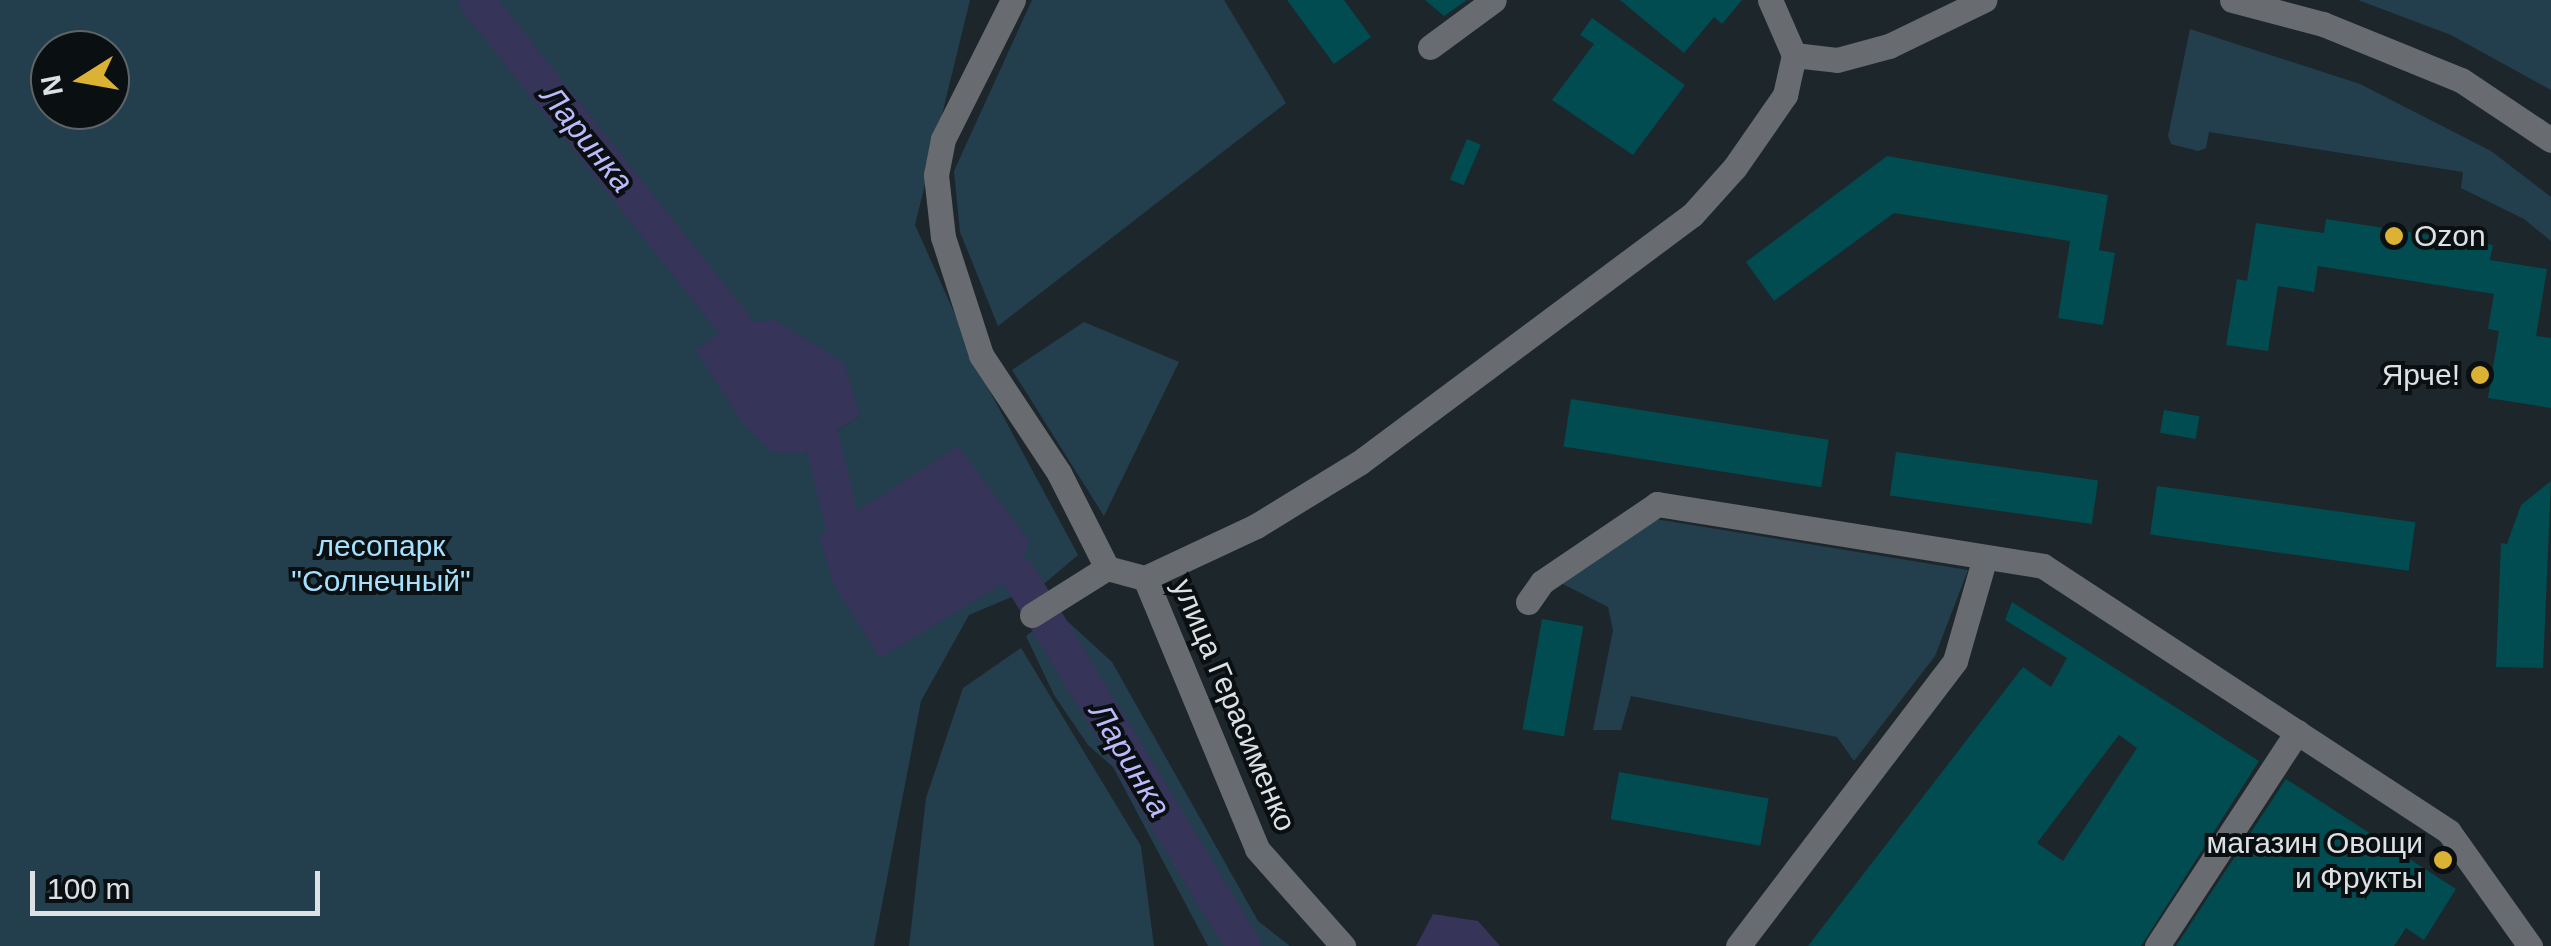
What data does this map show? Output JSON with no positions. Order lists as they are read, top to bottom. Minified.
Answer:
{"streets":{"street":["улица Герасименко"]},"water":["Ларинка"],"parks":["лесопарк \"Солнечный\""],"places":["Ozon","Ярче!","магазин Овощи и Фрукты"],"scale_bar":"100 m","north":"left"}
